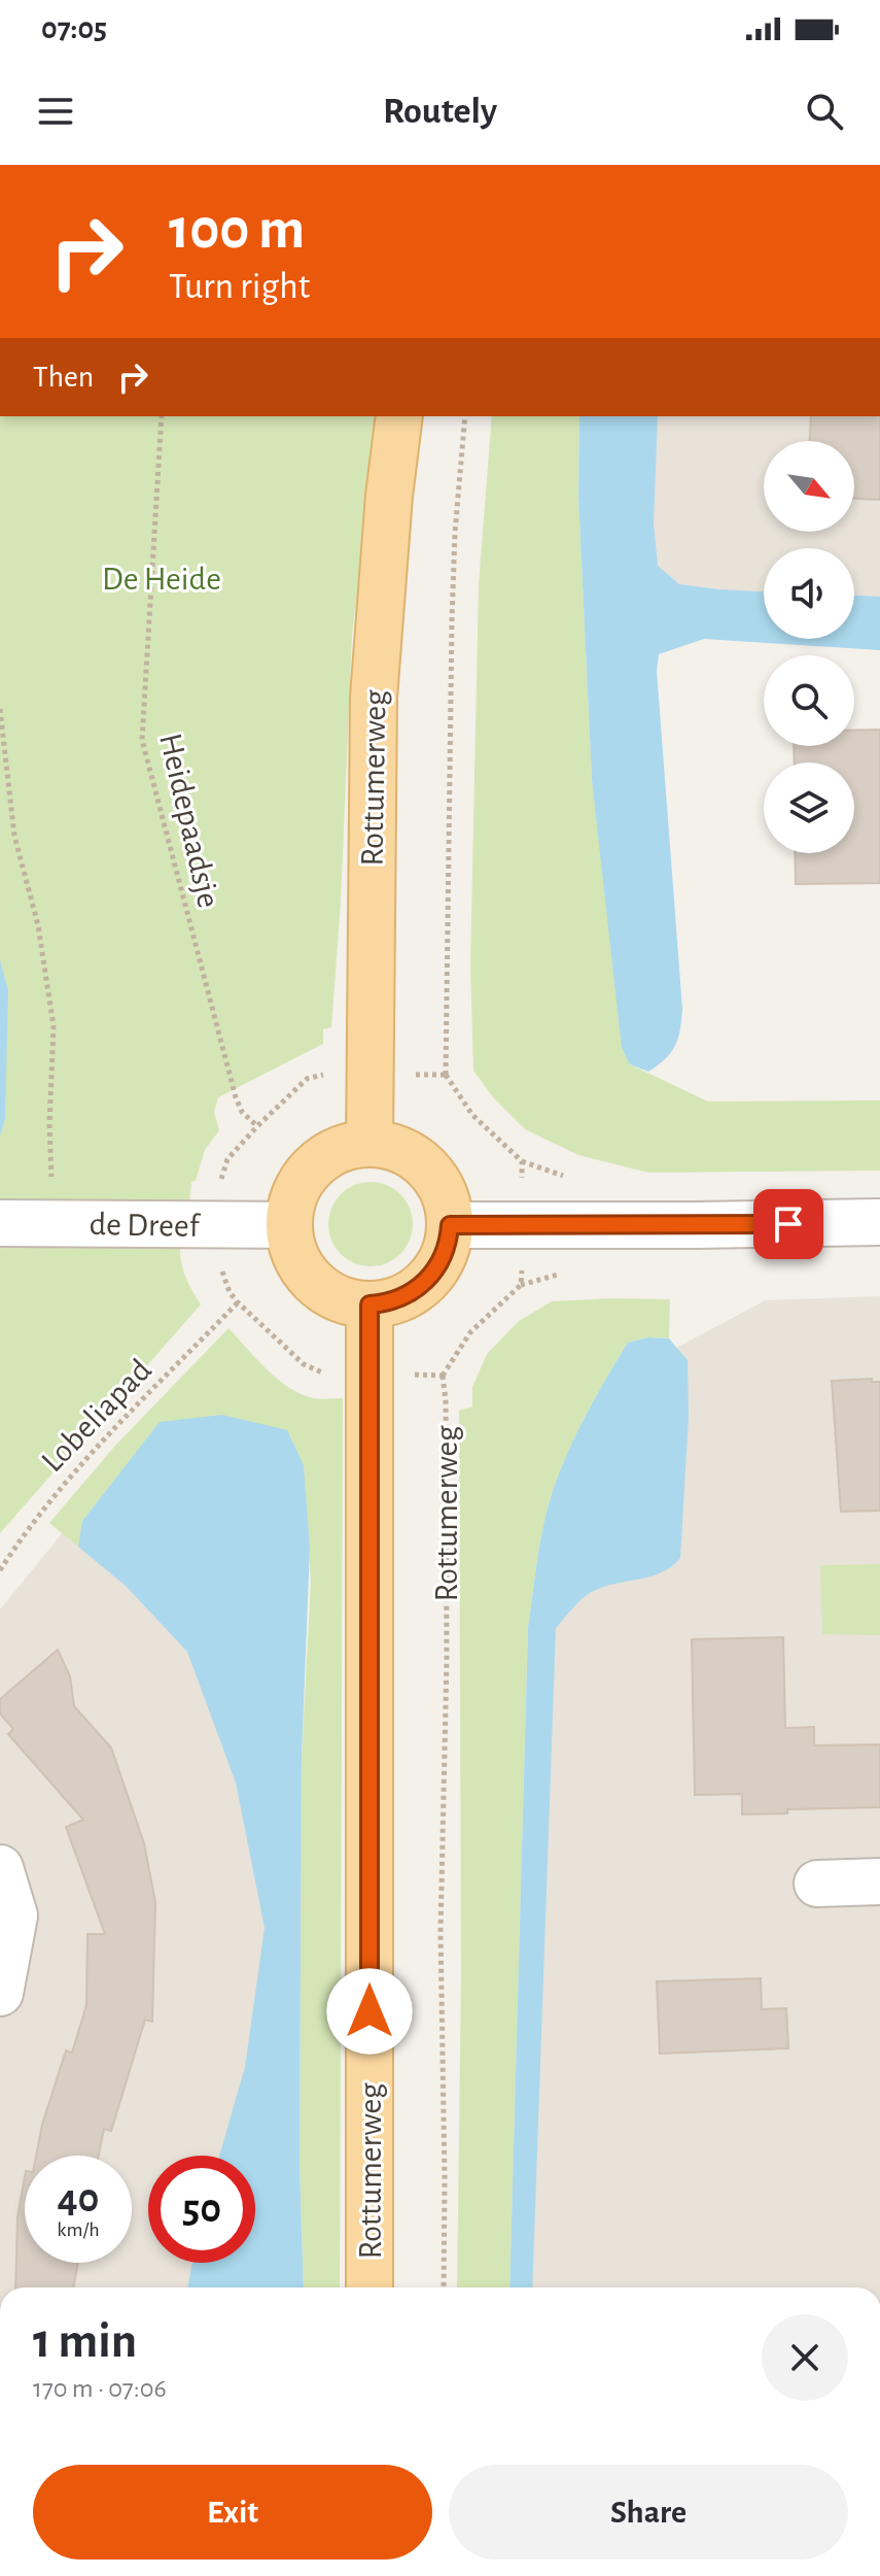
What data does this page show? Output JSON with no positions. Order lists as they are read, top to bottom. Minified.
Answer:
{"streets":{"main road":["Rottumerweg"],"street":["de Dreef"],"path":["Heidepaadsje","Lobeliapad"]},"crossings":[["Rottumerweg","de Dreef"]],"parks":["De Heide"],"north":"bottom right","page":{"status":"07:05","header":"Routely","turn":["100 m","Turn right"],"then":"Then","speed":"40 km/h","limit":"50","heading":["1 min","170 m · 07:06"],"buttons":["Exit","Share"]}}
